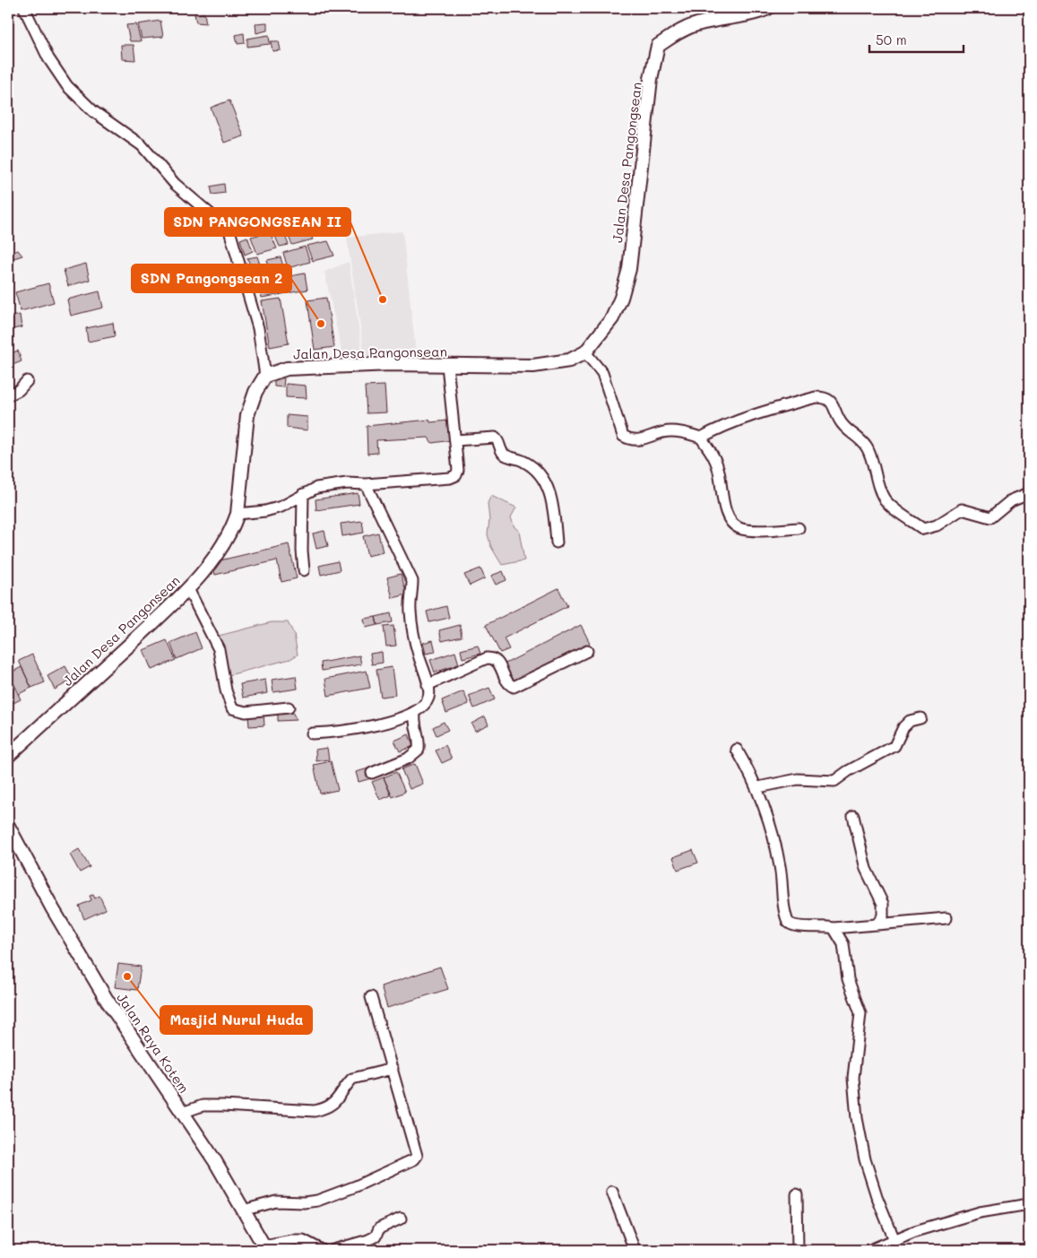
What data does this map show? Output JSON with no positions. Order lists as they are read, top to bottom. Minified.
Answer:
{"streets":{"street":["Jalan Desa Pangongsean","Jalan Desa Pangonsean","Jalan Raya Kotem"]},"crossings":[["Jalan Desa Pangongsean","Jalan Desa Pangonsean"]],"places":["SDN PANGONGSEAN II","SDN Pangongsean 2","Masjid Nurul Huda"],"scale_bar":"50 m"}
